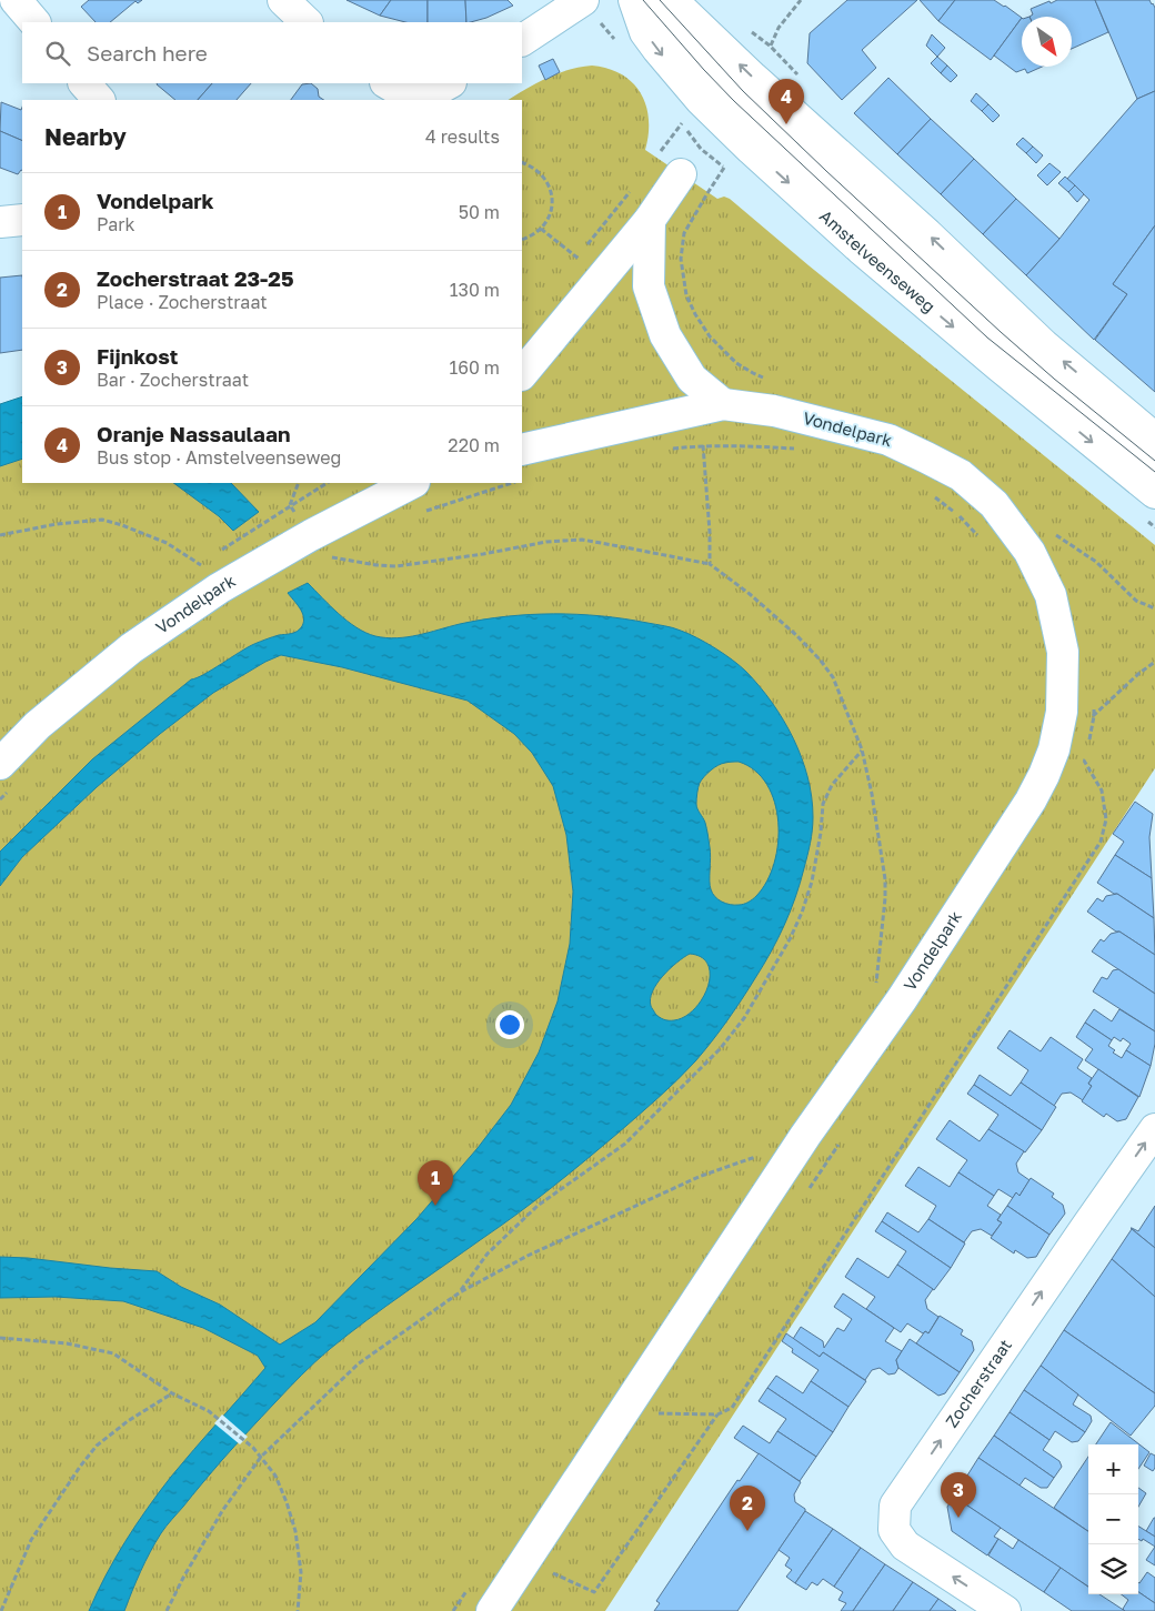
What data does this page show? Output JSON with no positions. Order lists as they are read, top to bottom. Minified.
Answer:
{"streets":{"street":["Amstelveenseweg","Vondelpark","Zocherstraat"]},"one_way":["Zocherstraat"],"north":"bottom right","page":{"search":"Search here","pins":["4","1","3","2"],"heading":["Nearby","4 results"],"list":[{"mark":"1","name":"Vondelpark","note":"Park","value":"50 m"},{"mark":"2","name":"Zocherstraat 23-25","note":"Place · Zocherstraat","value":"130 m"},{"mark":"3","name":"Fijnkost","note":"Bar · Zocherstraat","value":"160 m"},{"mark":"4","name":"Oranje Nassaulaan","note":"Bus stop · Amstelveenseweg","value":"220 m"}],"map_buttons":["+","−"]}}
